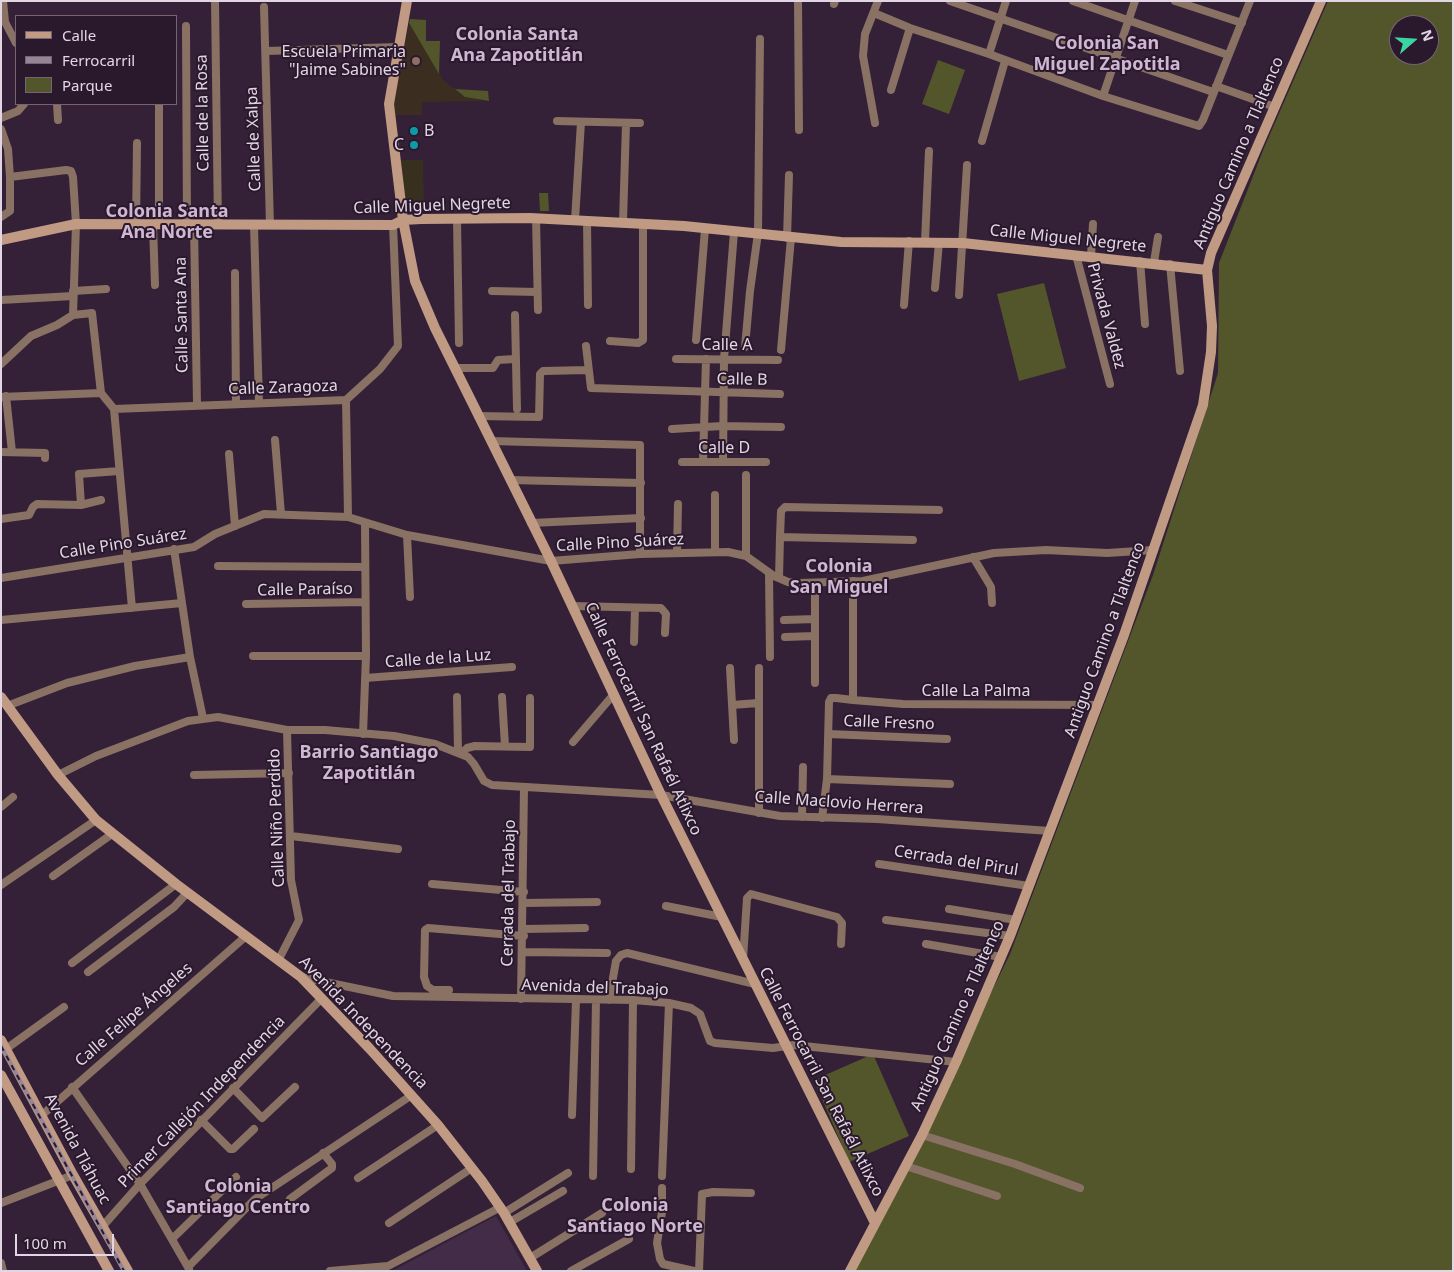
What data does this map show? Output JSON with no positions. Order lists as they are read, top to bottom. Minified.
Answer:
{"streets":{"street":["Calle de la Rosa","Calle de Xalpa","Antiguo Camino a Tlaltenco","Calle Miguel Negrete","Calle Santa Ana","Privada Valdez","Calle A","Calle B","Calle Zaragoza","Calle D","Calle Pino Suárez","Calle Paraíso","Calle de la Luz","Calle La Palma","Calle Ferrocarril San Rafaél Atlixco","Calle Fresno","Calle Maclovio Herrera","Calle Niño Perdido","Cerrada del Pirul","Cerrada del Trabajo","Avenida del Trabajo","Calle Felipe Ángeles","Avenida Independencia","Primer Callejón Independencia","Avenida Tláhuac"]},"crossings":[["Calle de la Rosa","Calle Miguel Negrete"],["Calle de Xalpa","Calle Miguel Negrete"],["Antiguo Camino a Tlaltenco","Calle Miguel Negrete"],["Antiguo Camino a Tlaltenco","Calle Pino Suárez"],["Antiguo Camino a Tlaltenco","Calle La Palma"],["Antiguo Camino a Tlaltenco","Calle Ferrocarril San Rafaél Atlixco"],["Antiguo Camino a Tlaltenco","Calle Maclovio Herrera"],["Antiguo Camino a Tlaltenco","Cerrada del Pirul"],["Antiguo Camino a Tlaltenco","Avenida del Trabajo"],["Calle Miguel Negrete","Calle Santa Ana"],["Calle Miguel Negrete","Privada Valdez"],["Calle Miguel Negrete","Calle Zaragoza"],["Calle Miguel Negrete","Calle Ferrocarril San Rafaél Atlixco"],["Calle Santa Ana","Calle Zaragoza"],["Calle Pino Suárez","Calle Ferrocarril San Rafaél Atlixco"],["Calle La Palma","Calle Fresno"],["Calle Ferrocarril San Rafaél Atlixco","Calle Maclovio Herrera"],["Calle Ferrocarril San Rafaél Atlixco","Avenida del Trabajo"],["Calle Maclovio Herrera","Cerrada del Trabajo"],["Calle Niño Perdido","Avenida Independencia"],["Cerrada del Trabajo","Avenida del Trabajo"],["Avenida del Trabajo","Avenida Independencia"],["Calle Felipe Ángeles","Avenida Independencia"],["Calle Felipe Ángeles","Avenida Tláhuac"],["Avenida Independencia","Primer Callejón Independencia"],["Primer Callejón Independencia","Avenida Tláhuac"]],"districts":["Colonia Santa Ana Zapotitlán","Colonia San Miguel Zapotitla","Colonia Santa Ana Norte","Colonia San Miguel","Barrio Santiago Zapotitlán","Colonia Santiago Centro","Colonia Santiago Norte"],"places":["Escuela Primaria \"Jaime Sabines\"","B","C"],"legend":["Calle","Ferrocarril","Parque"],"scale_bar":"100 m","north":"right"}
